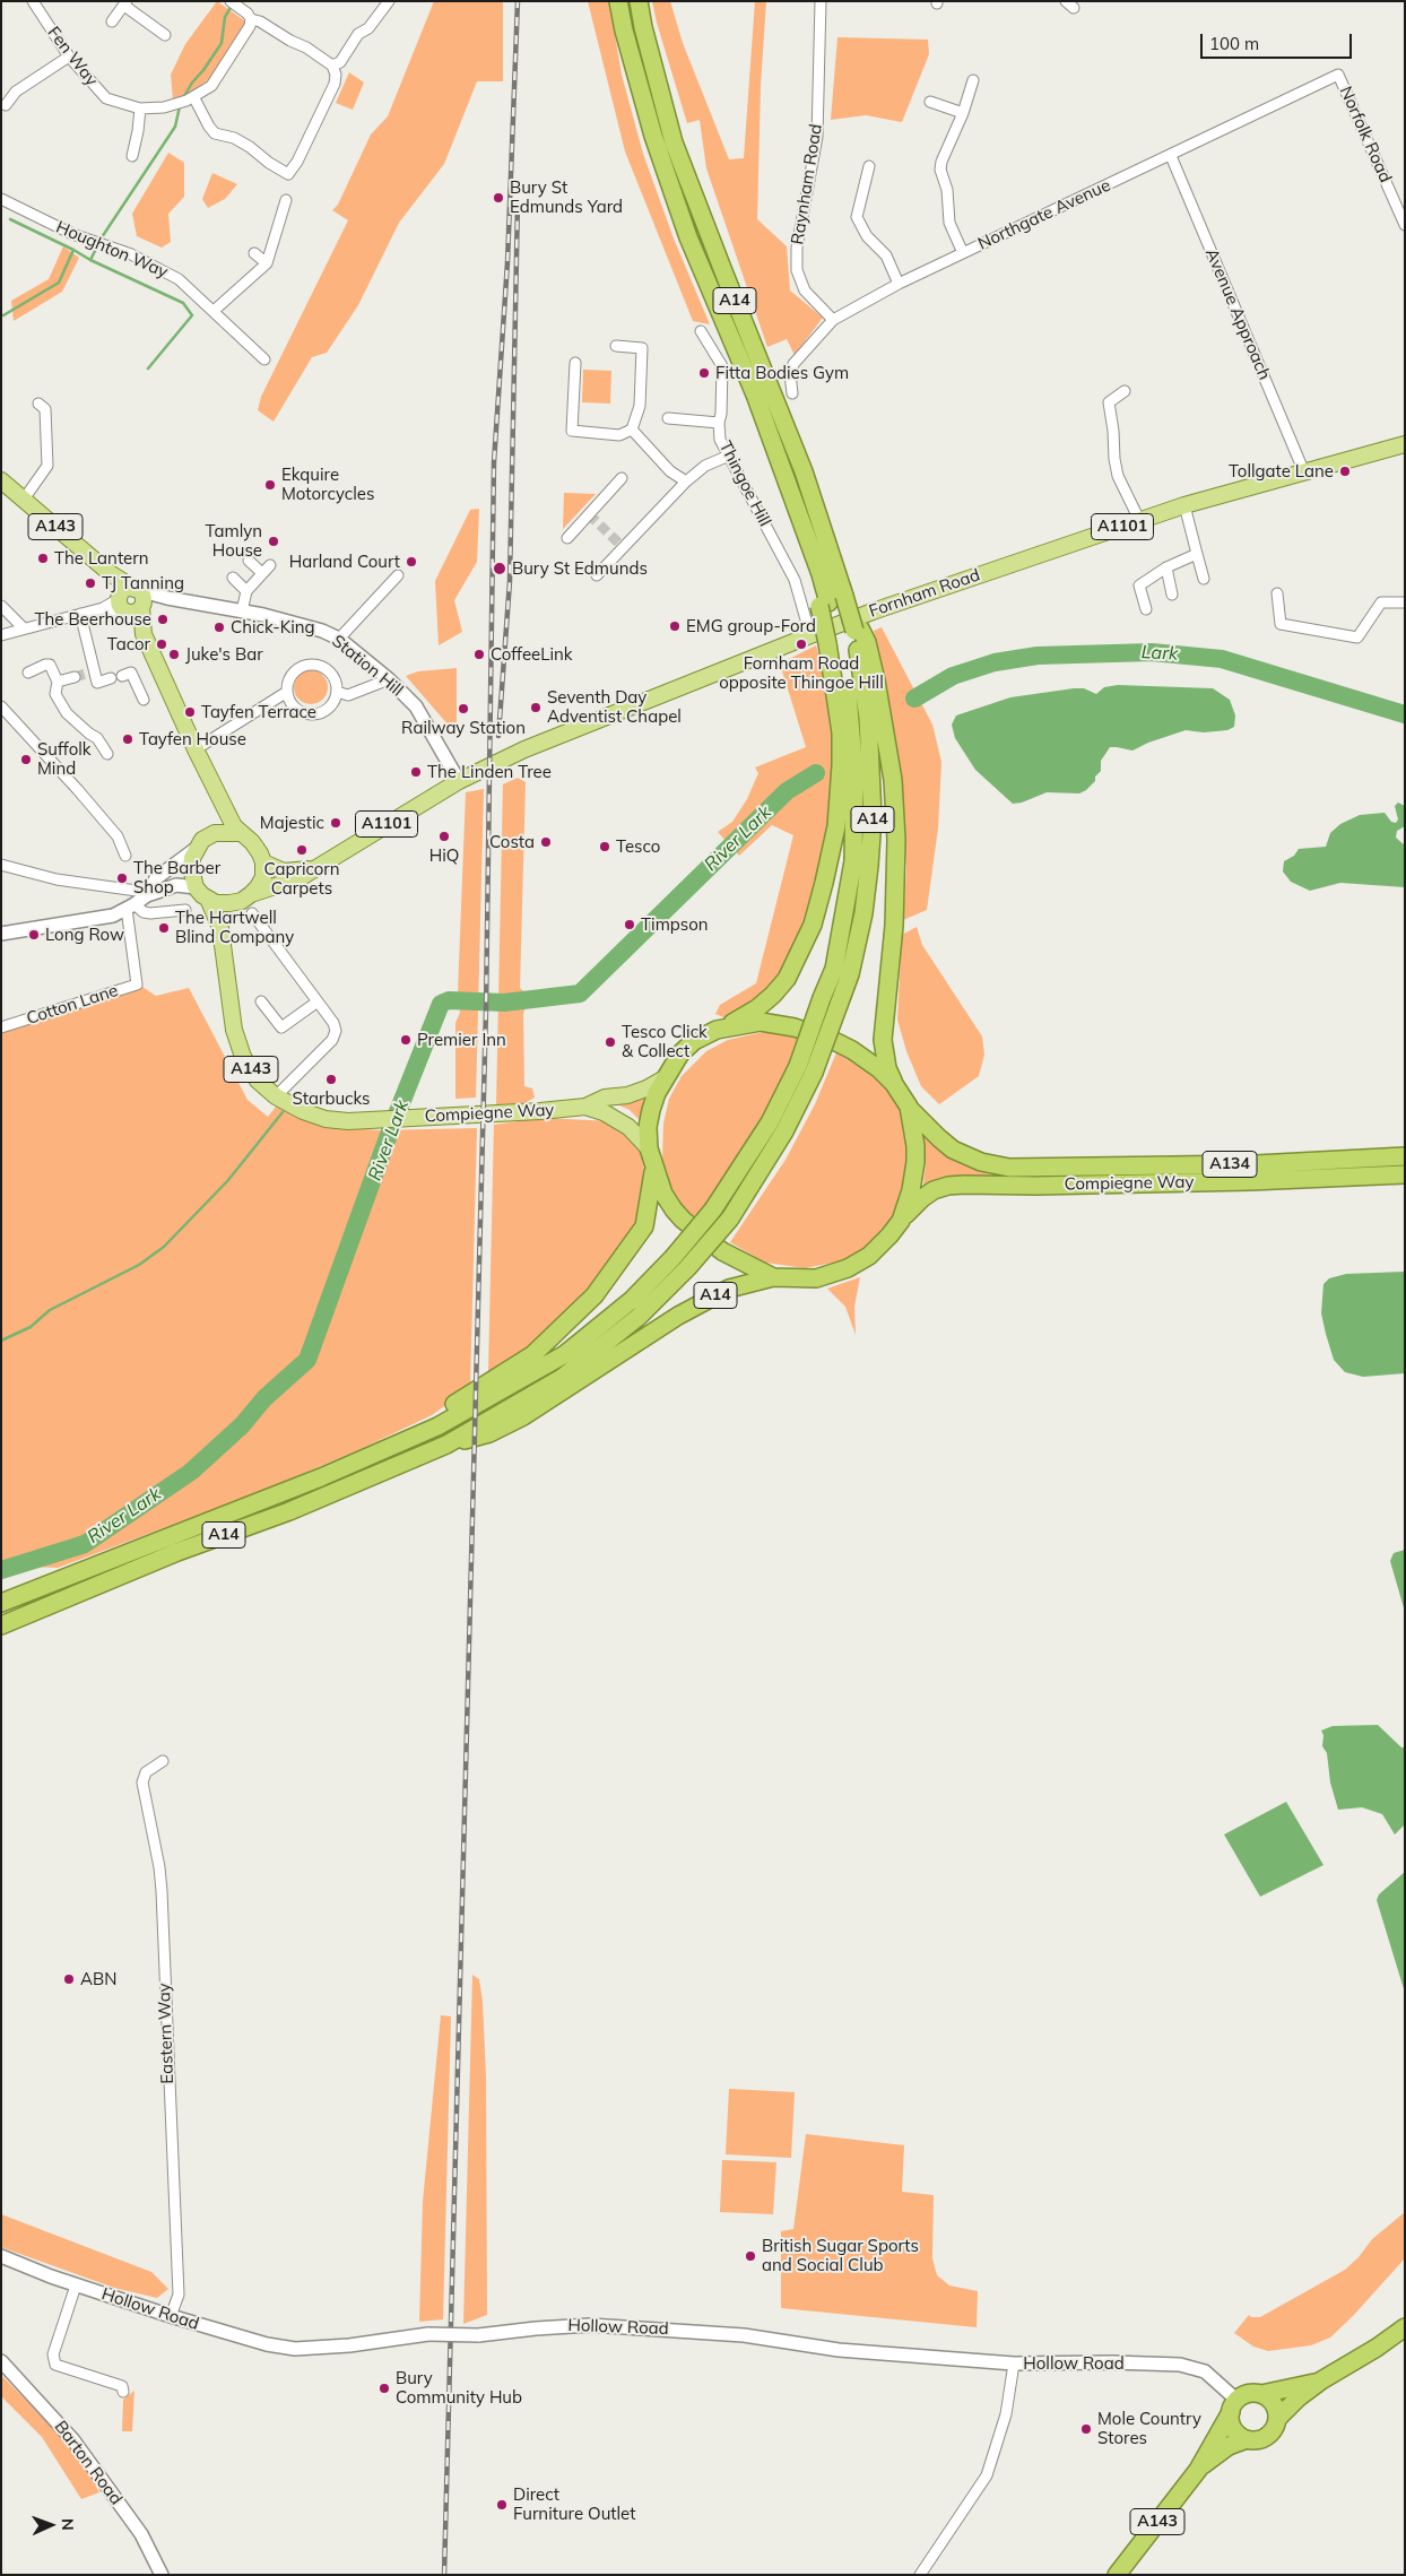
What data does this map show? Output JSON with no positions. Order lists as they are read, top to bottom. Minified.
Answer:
{"streets":{"highway":["A14","A143","Compiegne Way","A134"],"main road":["A1101","Fornham Road"],"street":["Fen Way","Norfolk Road","Raynham Road","Northgate Avenue","Houghton Way","Avenue Approach","Thingoe Hill","Station Hill","Cotton Lane","Eastern Way","Hollow Road","Barton Road"]},"crossings":[["Norfolk Road","Northgate Avenue"],["Raynham Road","Northgate Avenue"],["Northgate Avenue","Avenue Approach"],["Avenue Approach","Fornham Road"],["Thingoe Hill","Fornham Road"],["A143","A1101"],["A143","Station Hill"],["A143","Compiegne Way"],["A143","Hollow Road"],["A1101","Fornham Road"],["A1101","Station Hill"],["A1101","Compiegne Way"],["Fornham Road","Station Hill"],["Eastern Way","Hollow Road"]],"water":["Lark","River Lark"],"places":["Bury St Edmunds Yard","Fitta Bodies Gym","Tollgate Lane","Ekquire Motorcycles","Tamlyn House","The Lantern","Harland Court","Bury St Edmunds","TJ Tanning","The Beerhouse","EMG group-Ford","Chick-King","Tacor","Fornham Road opposite Thingoe Hill","Juke's Bar","CoffeeLink","Seventh Day Adventist Chapel","Railway Station","Tayfen Terrace","Tayfen House","Suffolk Mind","The Linden Tree","Majestic","HiQ","Costa","Tesco","Capricorn Carpets","The Barber Shop","Timpson","The Hartwell Blind Company","Long Row","Premier Inn","Tesco Click & Collect","Starbucks","ABN","British Sugar Sports and Social Club","Bury Community Hub","Mole Country Stores","Direct Furniture Outlet"],"scale_bar":"100 m","north":"right"}
